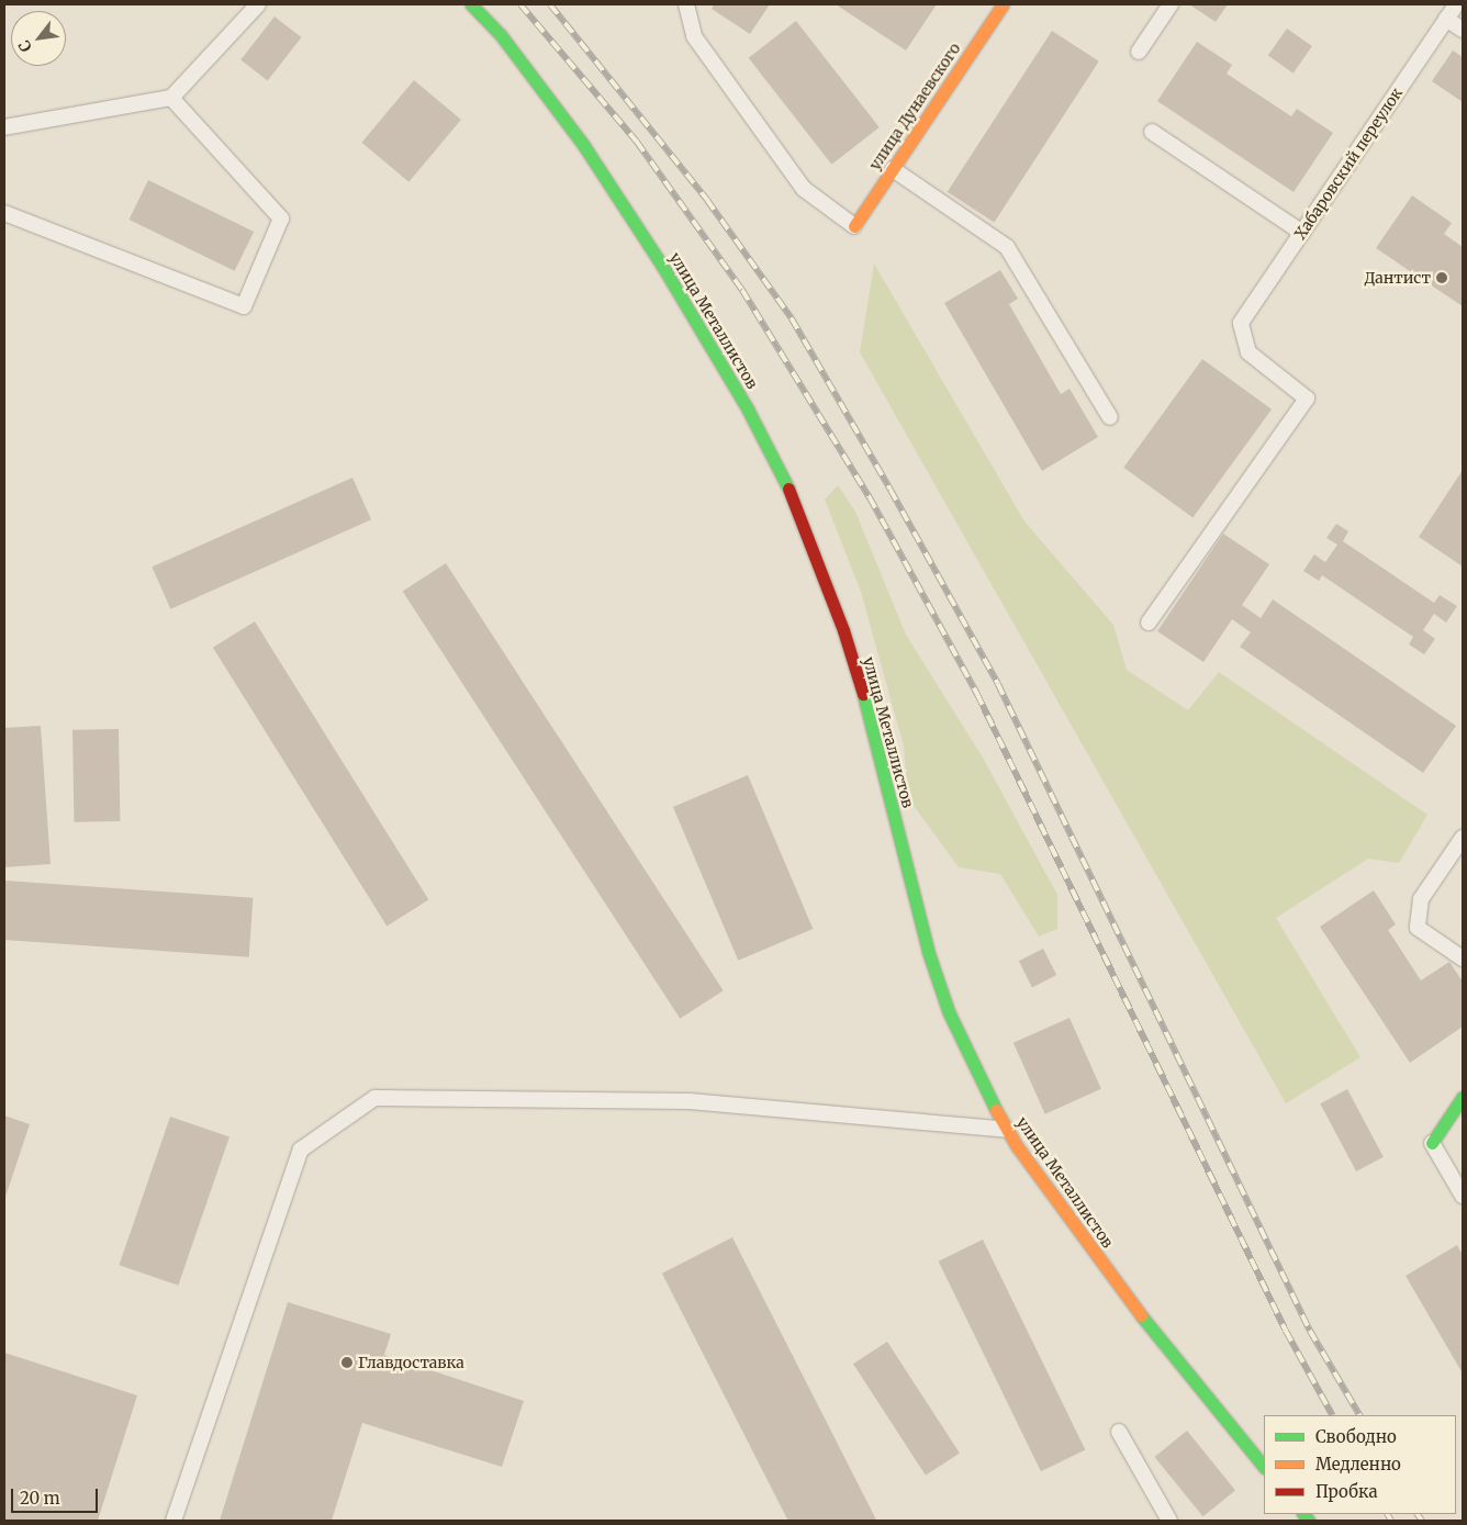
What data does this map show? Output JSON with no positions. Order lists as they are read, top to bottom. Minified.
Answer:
{"streets":{"main road":["улица Дунаевского","улица Металлистов"],"lane":["Хабаровский переулок"]},"places":["Дантист","Главдоставка"],"legend":["Свободно","Медленно","Пробка"],"scale_bar":"20 m","north":"bottom left"}
